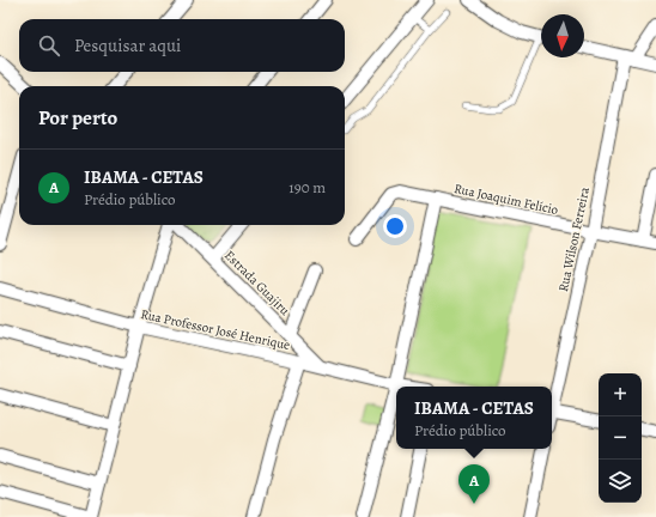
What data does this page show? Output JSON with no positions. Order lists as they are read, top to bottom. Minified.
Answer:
{"streets":{"street":["Rua Joaquim Felício","Rua Wilson Ferreira","Estrada Guajiru","Rua Professor José Henrique"]},"crossings":[["Rua Joaquim Felício","Rua Wilson Ferreira"],["Estrada Guajiru","Rua Professor José Henrique"]],"north":"bottom","page":{"search":"Pesquisar aqui","heading":"Por perto","list":[{"mark":"A","name":"IBAMA - CETAS","note":"Prédio público","value":"190 m"}],"map_buttons":["+","−"],"popup":["IBAMA - CETAS","Prédio público"],"pins":"A"}}
